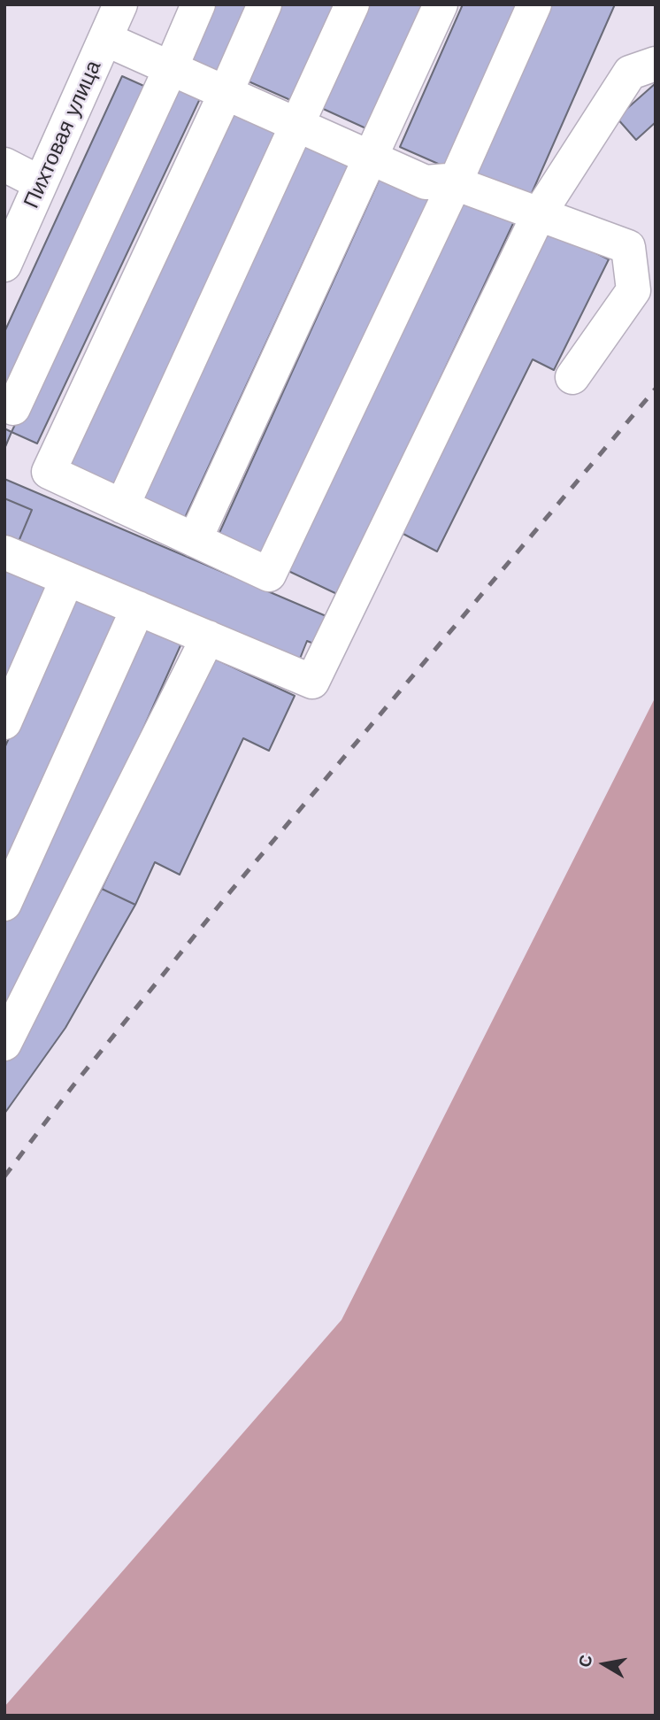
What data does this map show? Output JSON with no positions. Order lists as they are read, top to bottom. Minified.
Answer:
{"streets":{"street":["Пихтовая улица"]},"north":"left"}
